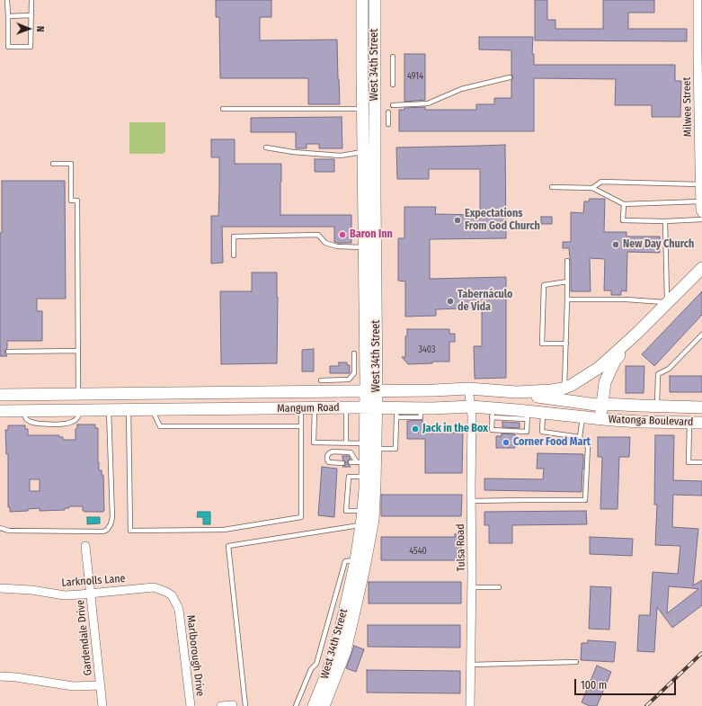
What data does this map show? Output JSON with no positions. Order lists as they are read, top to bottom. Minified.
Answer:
{"streets":{"main road":["West 34th Street","Mangum Road","Watonga Boulevard"],"street":["Milwee Street","Tulsa Road","Larknolls Lane","Gardendale Drive","Marlborough Drive"]},"crossings":[["West 34th Street","Mangum Road"],["Mangum Road","Watonga Boulevard"],["Mangum Road","Tulsa Road"],["Larknolls Lane","Gardendale Drive"],["Larknolls Lane","Marlborough Drive"]],"places":["Expectations From God Church","Baron Inn","New Day Church","Tabernáculo de Vida","Jack in the Box","Corner Food Mart"],"house_numbers":["4914","3403","4540"],"scale_bar":"100 m","north":"right"}
